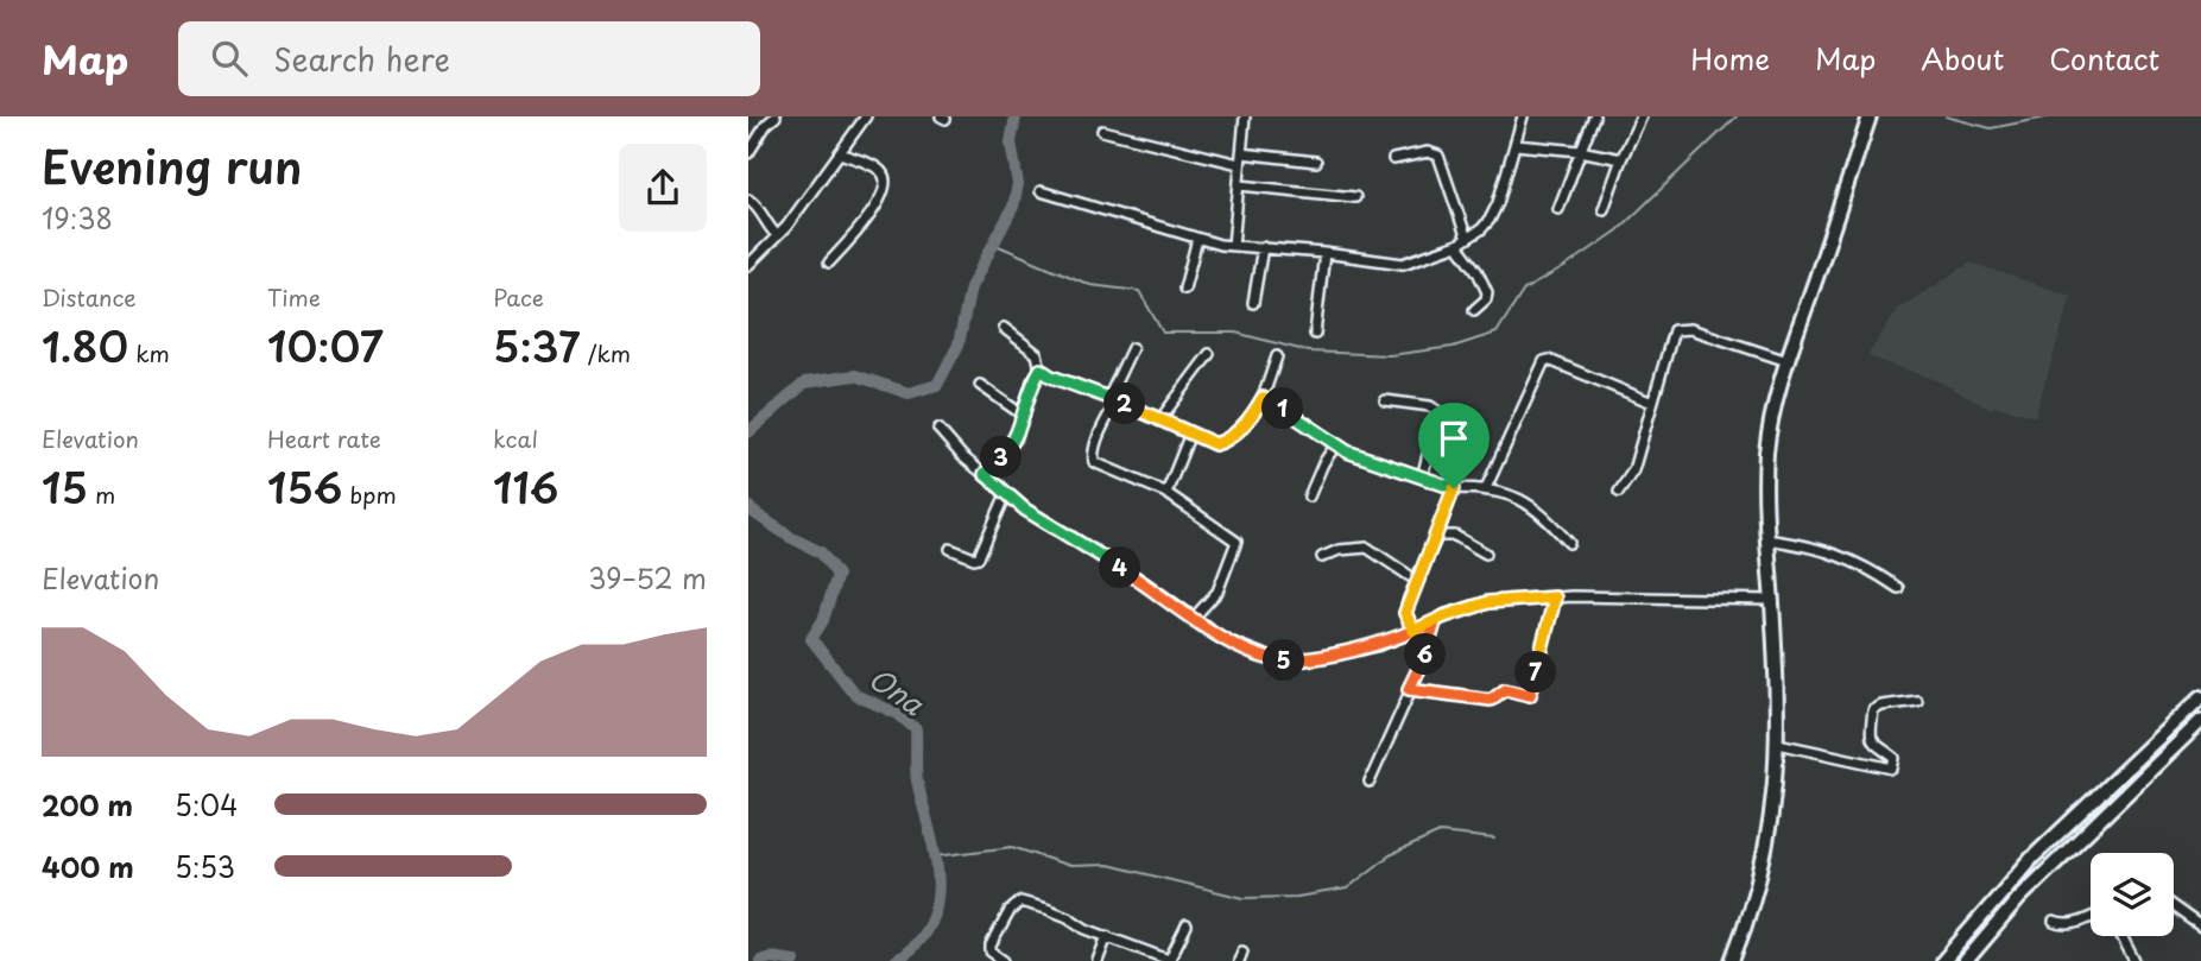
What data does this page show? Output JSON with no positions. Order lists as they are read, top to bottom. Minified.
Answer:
{"water":["Ona"],"page":{"header":"Map","search":"Search here","nav":["Home","Map","About","Contact"],"heading":["Evening run","19:38"],"stats":[["Distance","1.80 km"],["Time","10:07"],["Pace","5:37 /km"],["Elevation","15 m"],["Heart rate","156 bpm"],["kcal","116"]],"pins":["2","1","3","4","6","5","7"],"chart":["Elevation","39–52 m"],"list":[{"name":"200 m","note":"5:04"},{"name":"400 m","note":"5:53"}]}}
